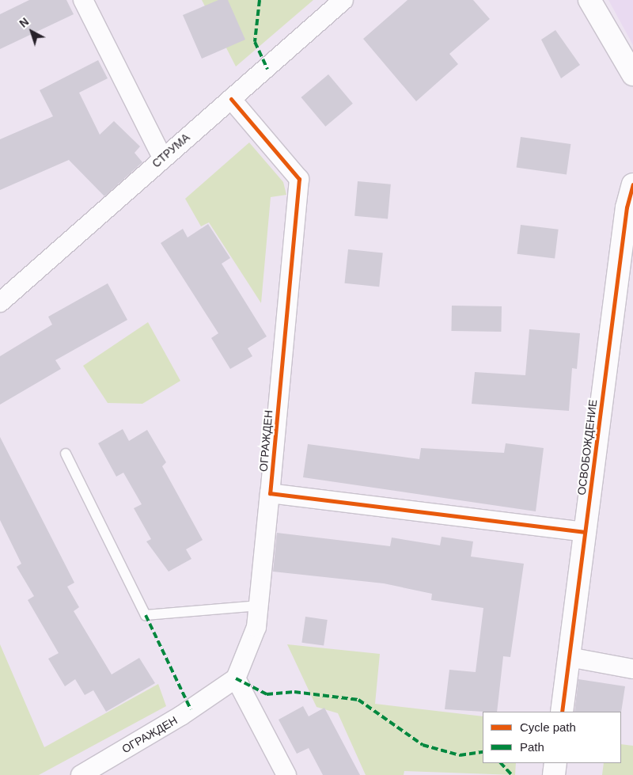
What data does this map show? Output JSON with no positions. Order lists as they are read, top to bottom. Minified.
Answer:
{"streets":{"street":["СТРУМА","ОГРАЖДЕН","ОСВОБОЖДЕНИЕ"]},"crossings":[["СТРУМА","ОГРАЖДЕН"]],"legend":["Cycle path","Path"],"north":"top left"}
